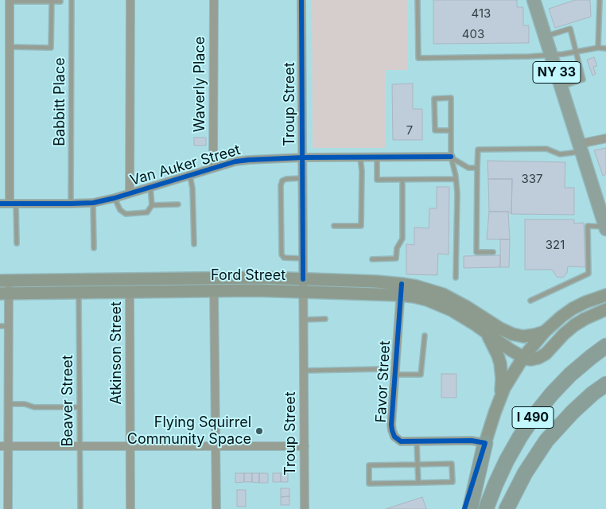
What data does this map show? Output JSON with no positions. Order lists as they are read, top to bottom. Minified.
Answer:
{"streets":{"highway":["I 490"],"main road":["NY 33","Ford Street"],"street":["Waverly Place","Troup Street","Van Auker Street","Atkinson Street","Favor Street"],"lane":["Babbitt Place","Beaver Street"]},"crossings":[["Waverly Place","Van Auker Street"],["Babbitt Place","Van Auker Street"],["Troup Street","Van Auker Street"],["Troup Street","Ford Street"],["Ford Street","Atkinson Street"],["Ford Street","Favor Street"],["Ford Street","Beaver Street"]],"places":["Flying Squirrel Community Space"],"house_numbers":["413","403","7","337","321"]}
